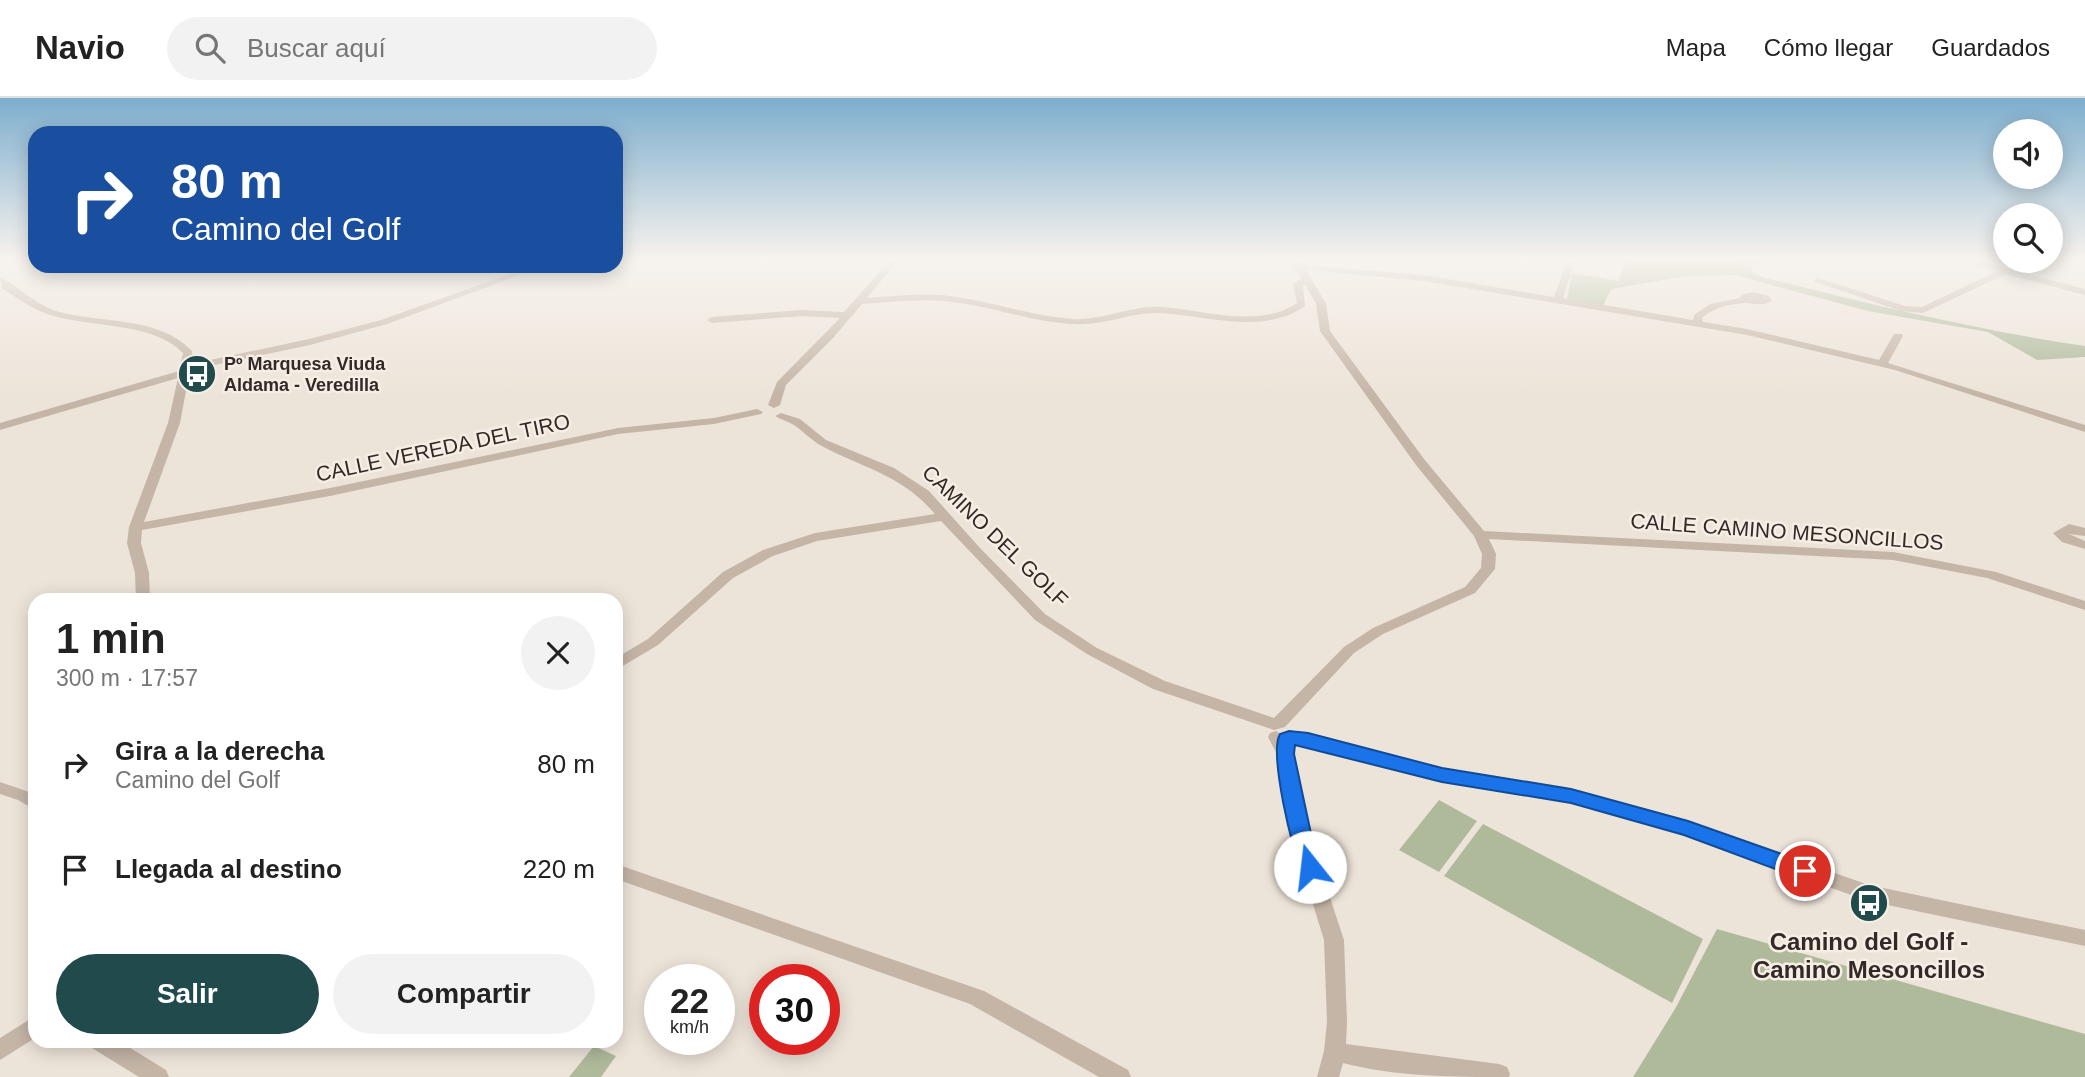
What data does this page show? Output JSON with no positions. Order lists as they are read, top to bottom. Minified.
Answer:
{"streets":{"street":["CALLE VEREDA DEL TIRO","CALLE CAMINO MESONCILLOS","CAMINO DEL GOLF"]},"crossings":[["CALLE VEREDA DEL TIRO","CAMINO DEL GOLF"]],"places":{"bus stop":["Pº Marquesa Viuda Aldama - Veredilla","Camino del Golf - Camino Mesoncillos"]},"page":{"header":"Navio","search":"Buscar aquí","nav":["Mapa","Cómo llegar","Guardados"],"turn":["80 m","Camino del Golf"],"heading":["1 min","300 m · 17:57"],"list":[{"name":"Gira a la derecha","note":"Camino del Golf","value":"80 m"},{"name":"Llegada al destino","value":"220 m"}],"buttons":["Salir","Compartir"],"speed":"22 km/h","limit":"30"}}
